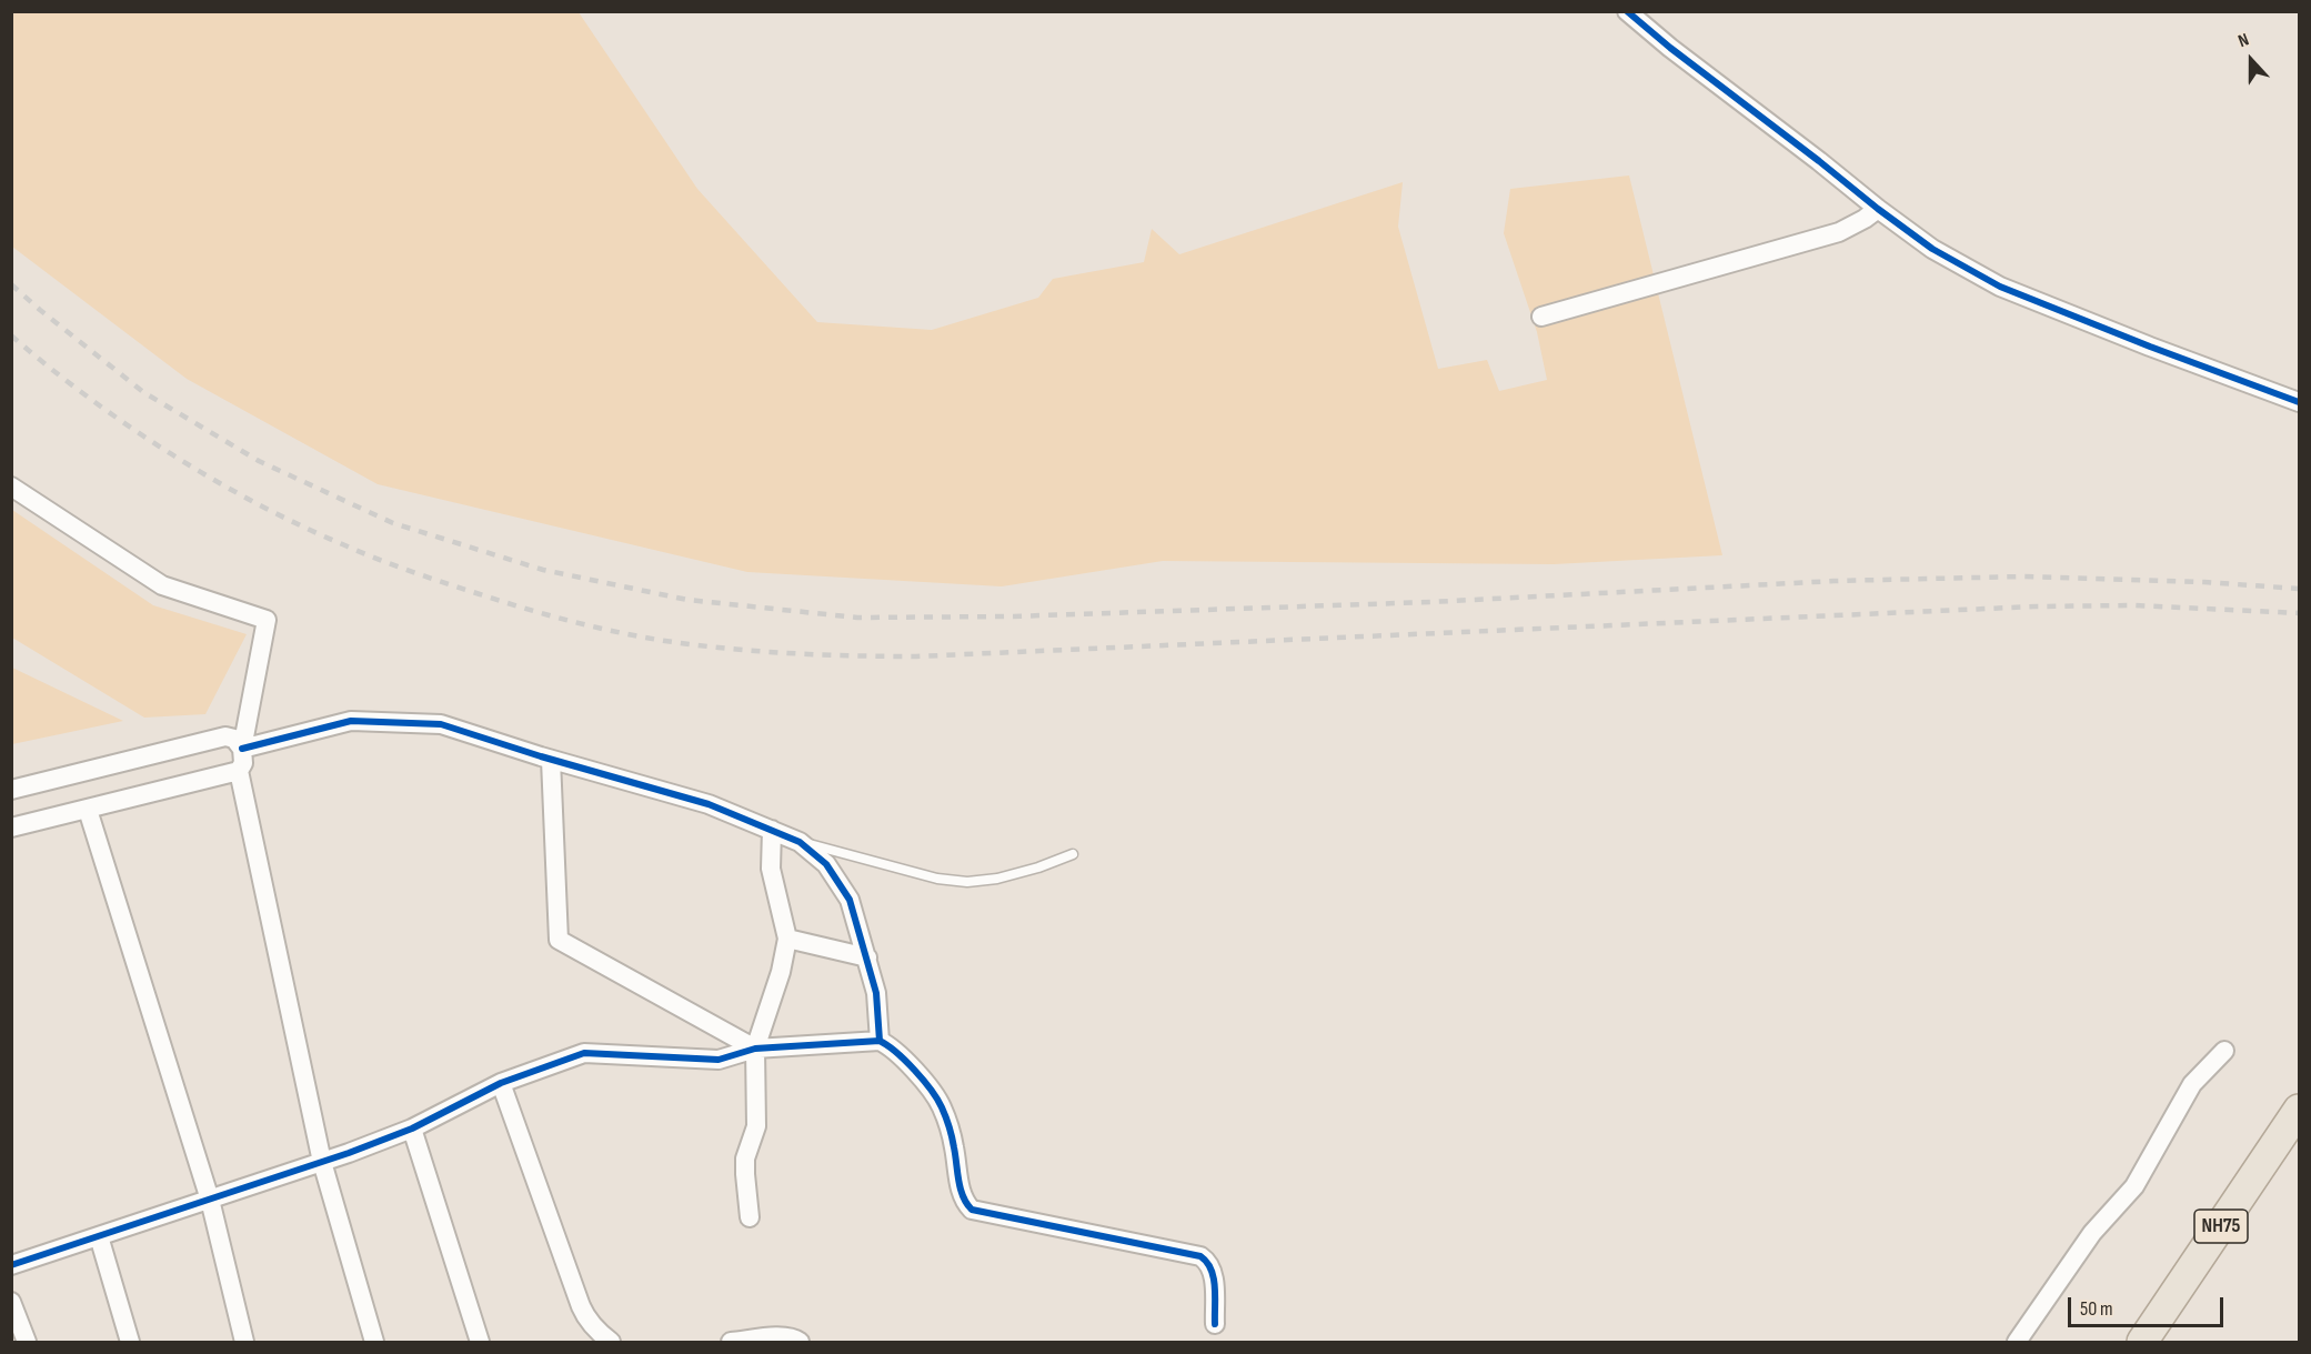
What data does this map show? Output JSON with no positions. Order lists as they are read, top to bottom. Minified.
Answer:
{"streets":{"highway":["NH75"]},"scale_bar":"50 m","north":"top"}
